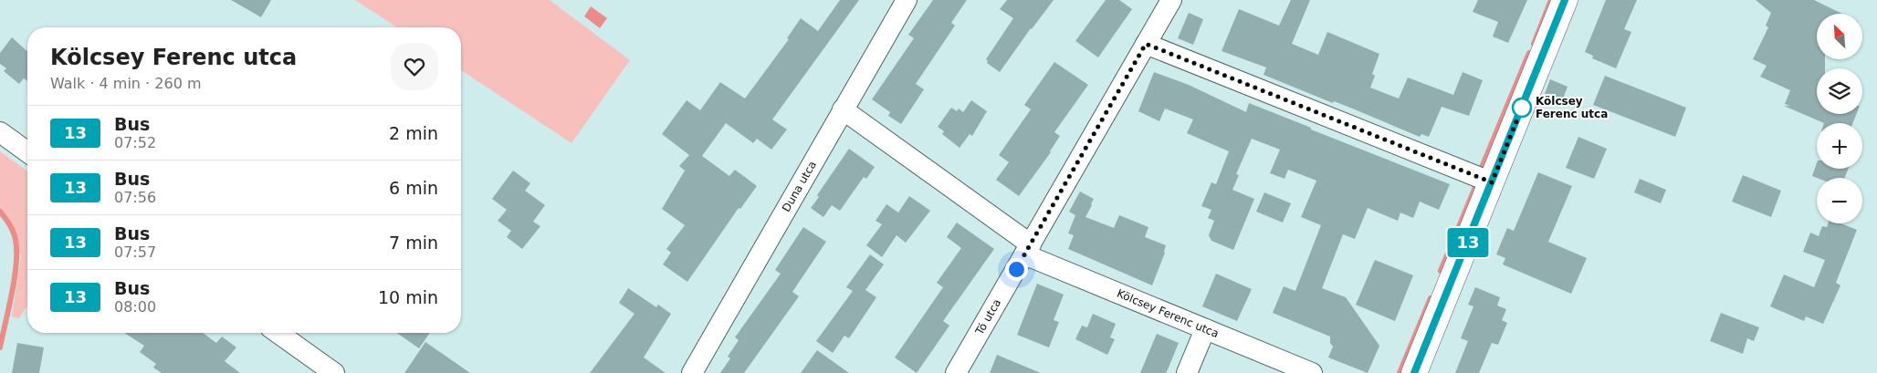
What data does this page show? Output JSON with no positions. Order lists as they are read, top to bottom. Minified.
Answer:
{"streets":{"street":["Duna utca","Kölcsey Ferenc utca","Tó utca"]},"crossings":[["Duna utca","Kölcsey Ferenc utca"],["Kölcsey Ferenc utca","Tó utca"]],"places":["Kölcsey Ferenc utca"],"lines":["bus line 13"],"north":"top left","page":{"on_map":"13","map_buttons":["+","−"],"heading":["Kölcsey Ferenc utca","Walk · 4 min · 260 m"],"list":[{"mark":"13","name":"Bus","note":"07:52","value":"2 min"},{"mark":"13","name":"Bus","note":"07:56","value":"6 min"},{"mark":"13","name":"Bus","note":"07:57","value":"7 min"},{"mark":"13","name":"Bus","note":"08:00","value":"10 min"}]}}
